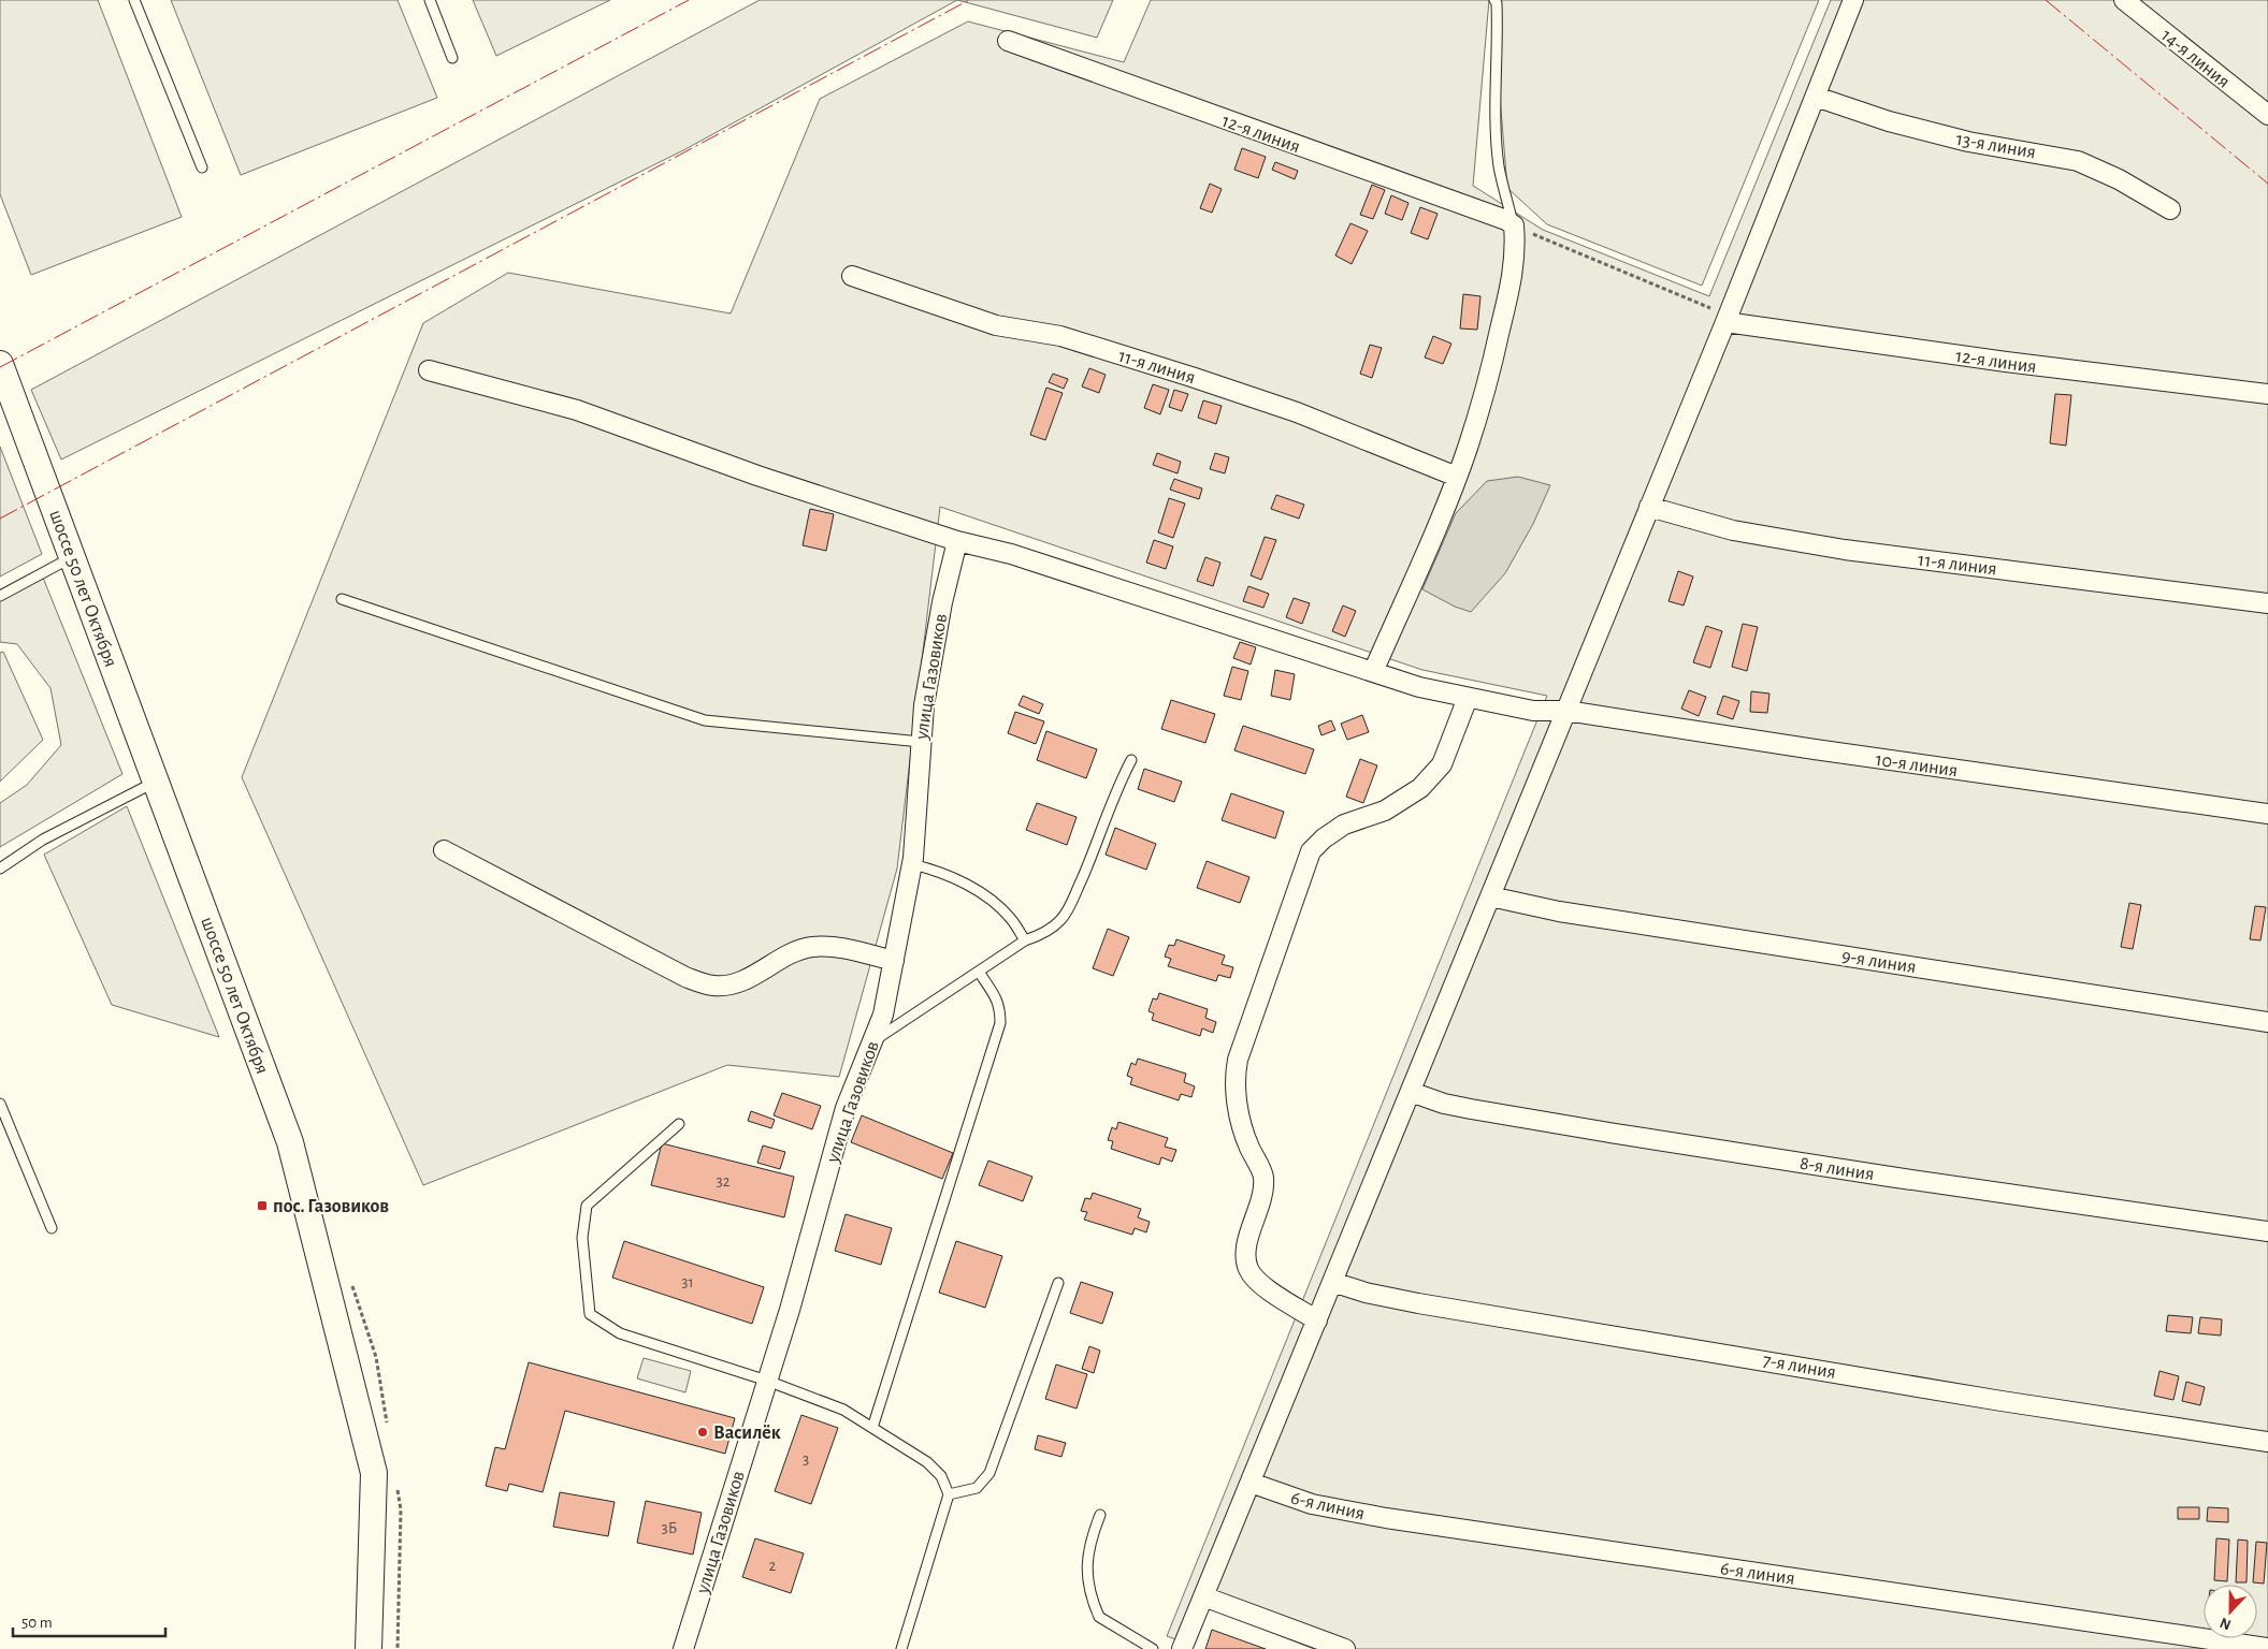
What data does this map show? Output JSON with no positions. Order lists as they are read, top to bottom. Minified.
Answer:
{"streets":{"street":["14-я линия","12-я линия","13-я линия","11-я линия","шоссе 50 лет Октября","улица Газовиков","10-я линия","9-я линия","8-я линия","7-я линия","6-я линия"]},"crossings":[["улица Газовиков","10-я линия"]],"places":{"transit":["пос. Газовиков"],"other":["Василёк"]},"house_numbers":["32","31","3","3Б","2"],"scale_bar":"50 m","north":"bottom"}
